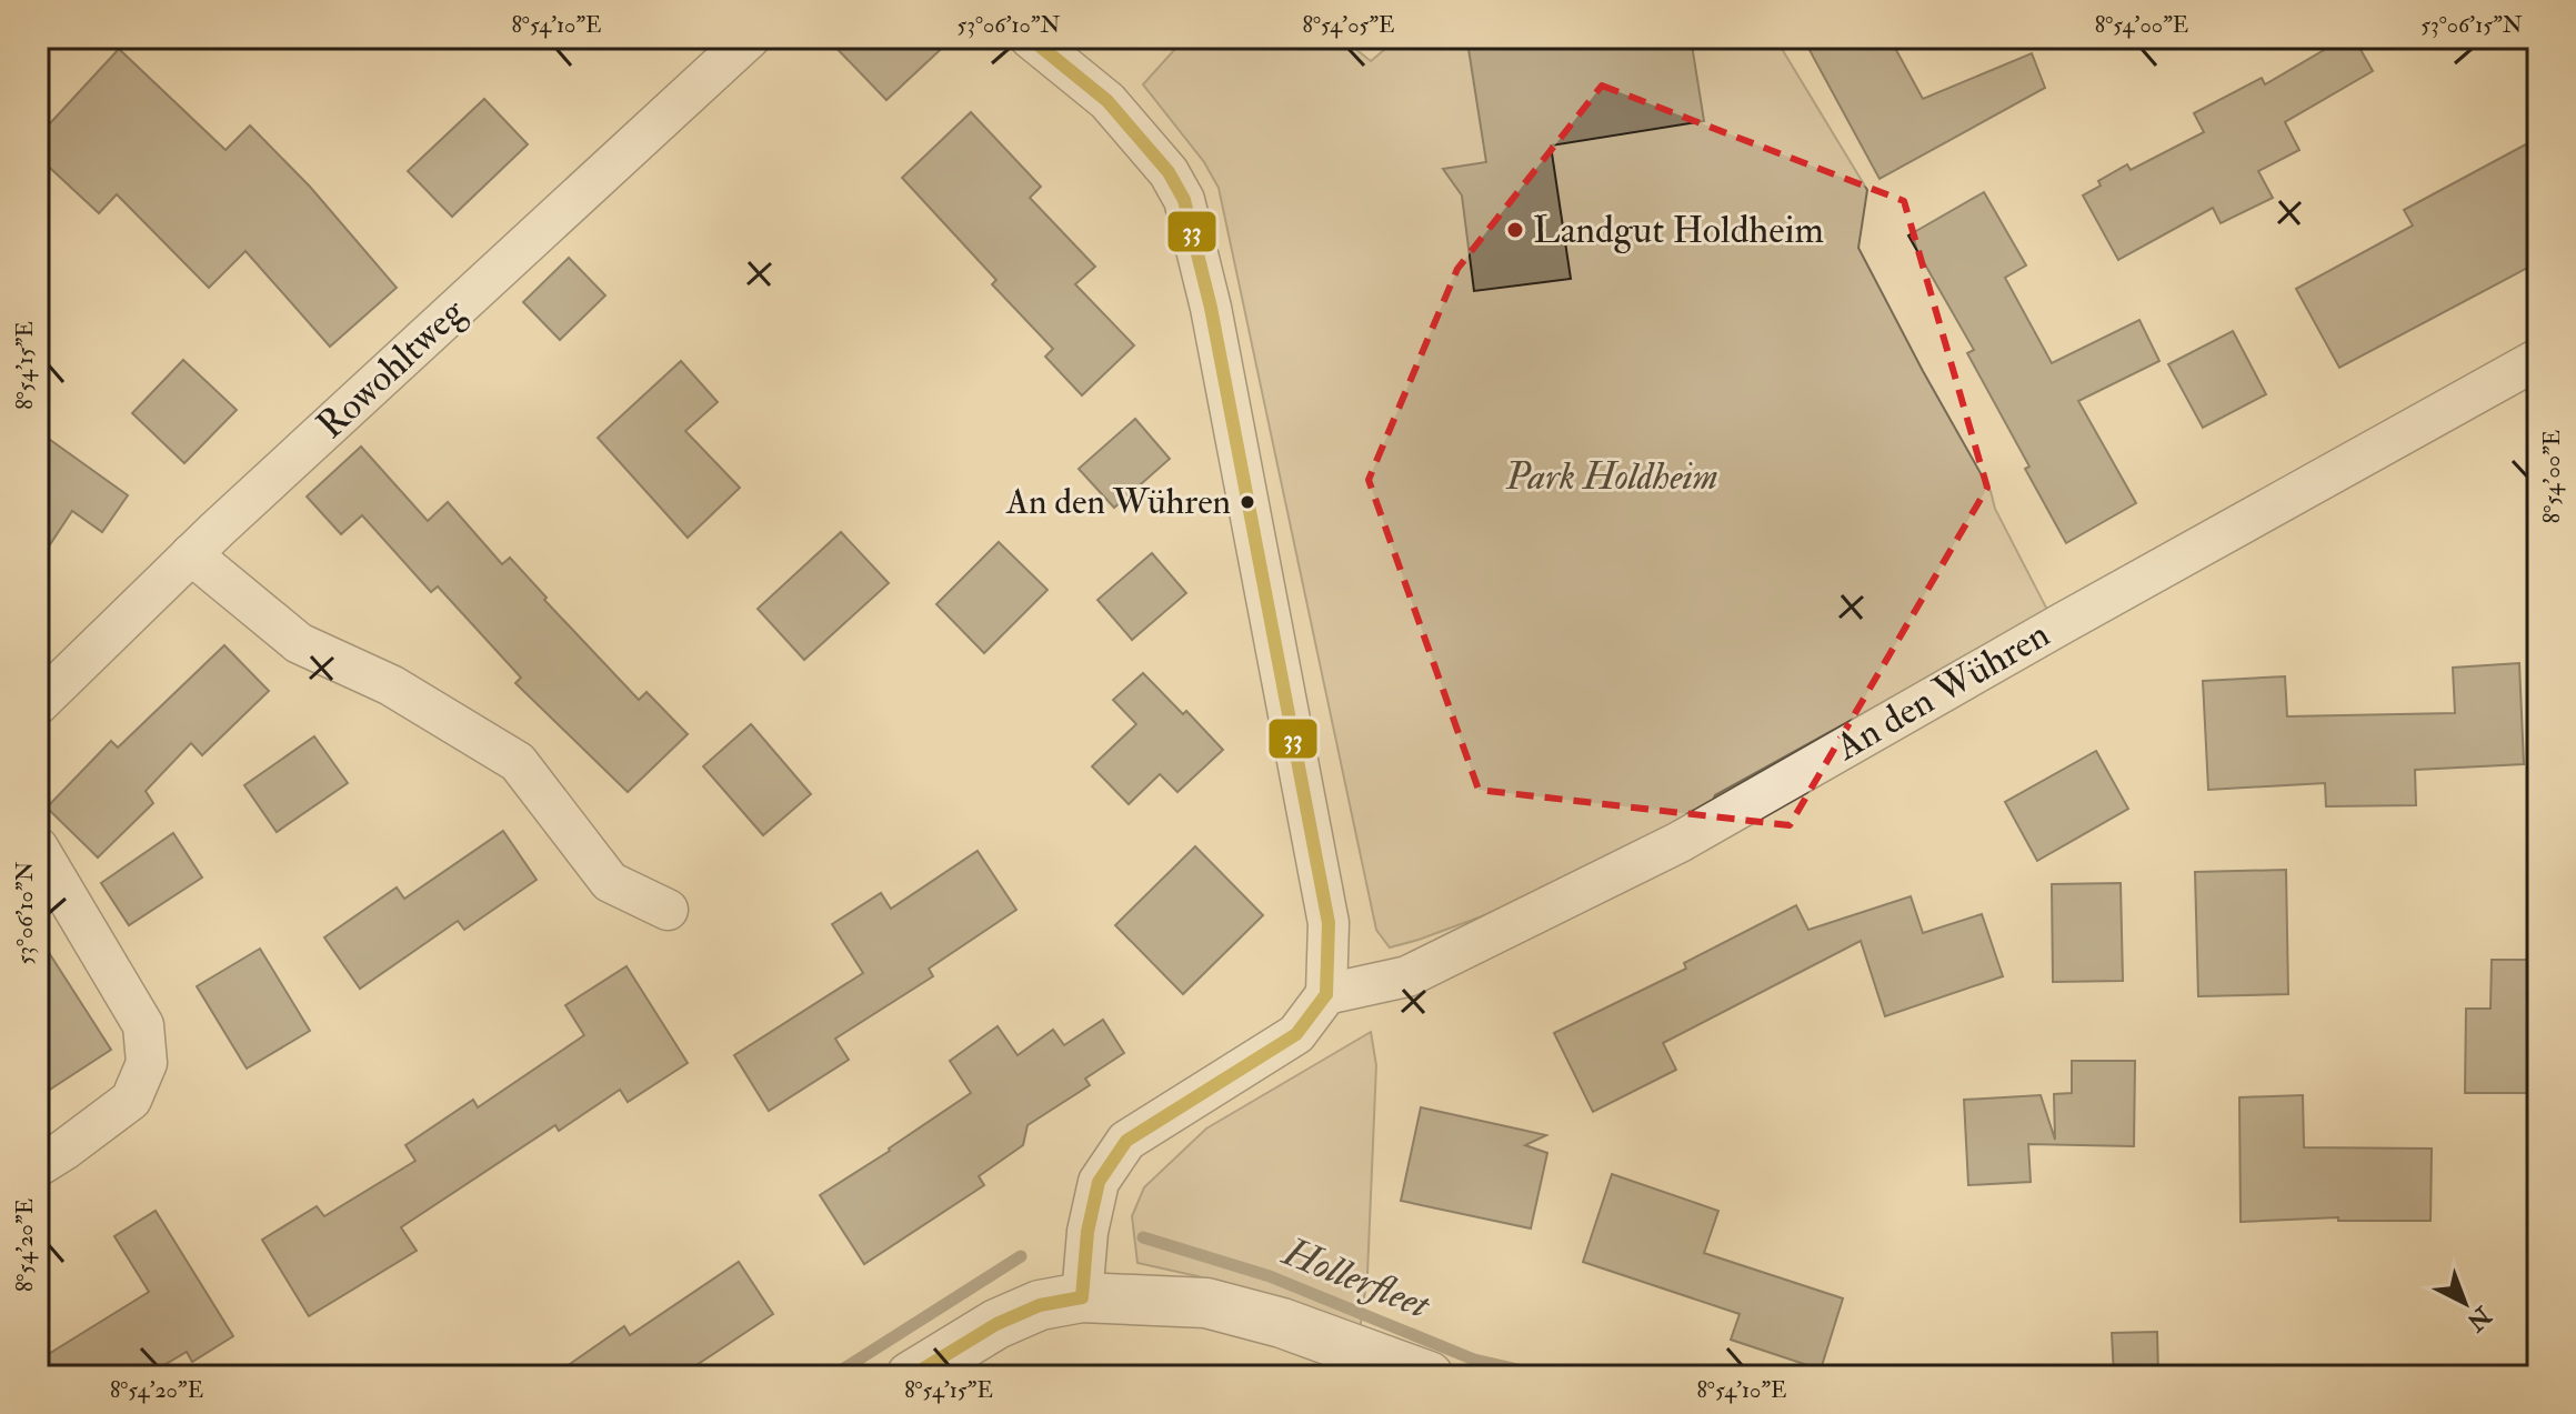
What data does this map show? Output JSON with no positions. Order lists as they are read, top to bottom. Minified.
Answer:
{"streets":{"street":["Rowohltweg","An den Wühren"]},"water":["Hollerfleet"],"parks":["Park Holdheim"],"places":["Landgut Holdheim","An den Wühren"],"lines":["transit line 33"],"north":"bottom right","coordinates":["8°54'10\"E","53°06'10\"N","8°54'05\"E","8°54'00\"E","53°06'15\"N","8°54'15\"E","8°54'20\"E"]}
